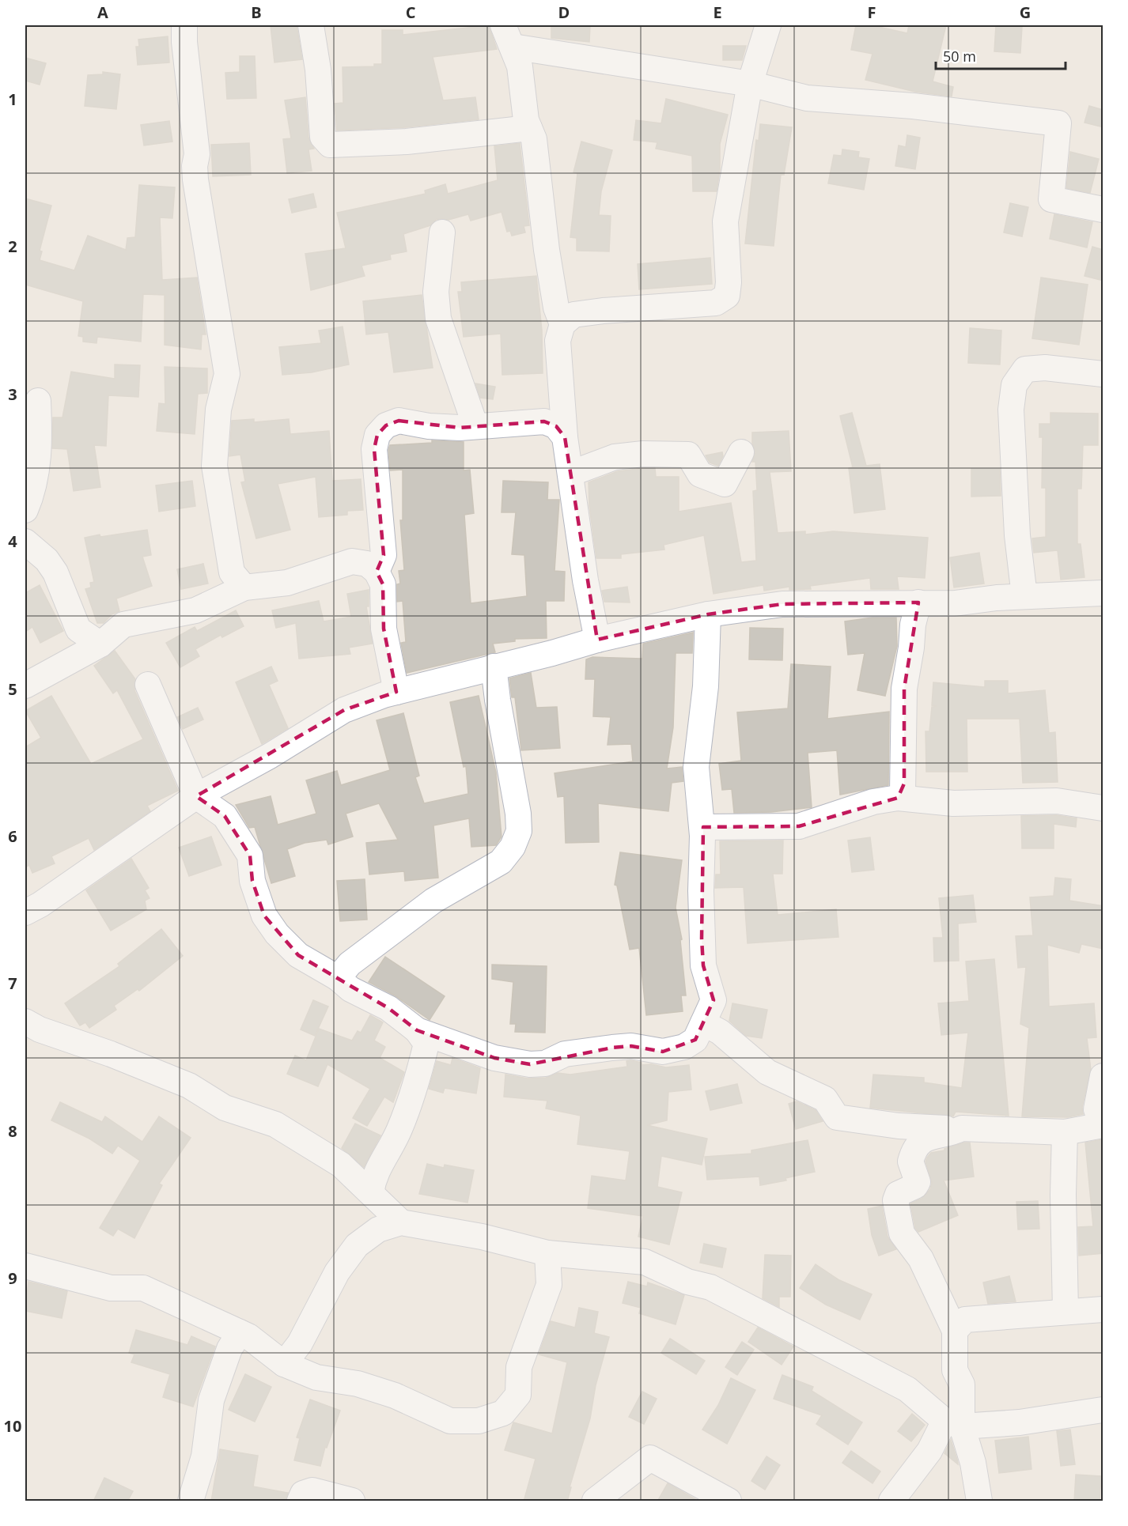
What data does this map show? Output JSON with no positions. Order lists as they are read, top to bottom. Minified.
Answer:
{"scale_bar":"50 m","grid":{"columns":["A","B","C","D","E","F","G"],"rows":["1","2","3","4","5","6","7","8","9","10"]}}
